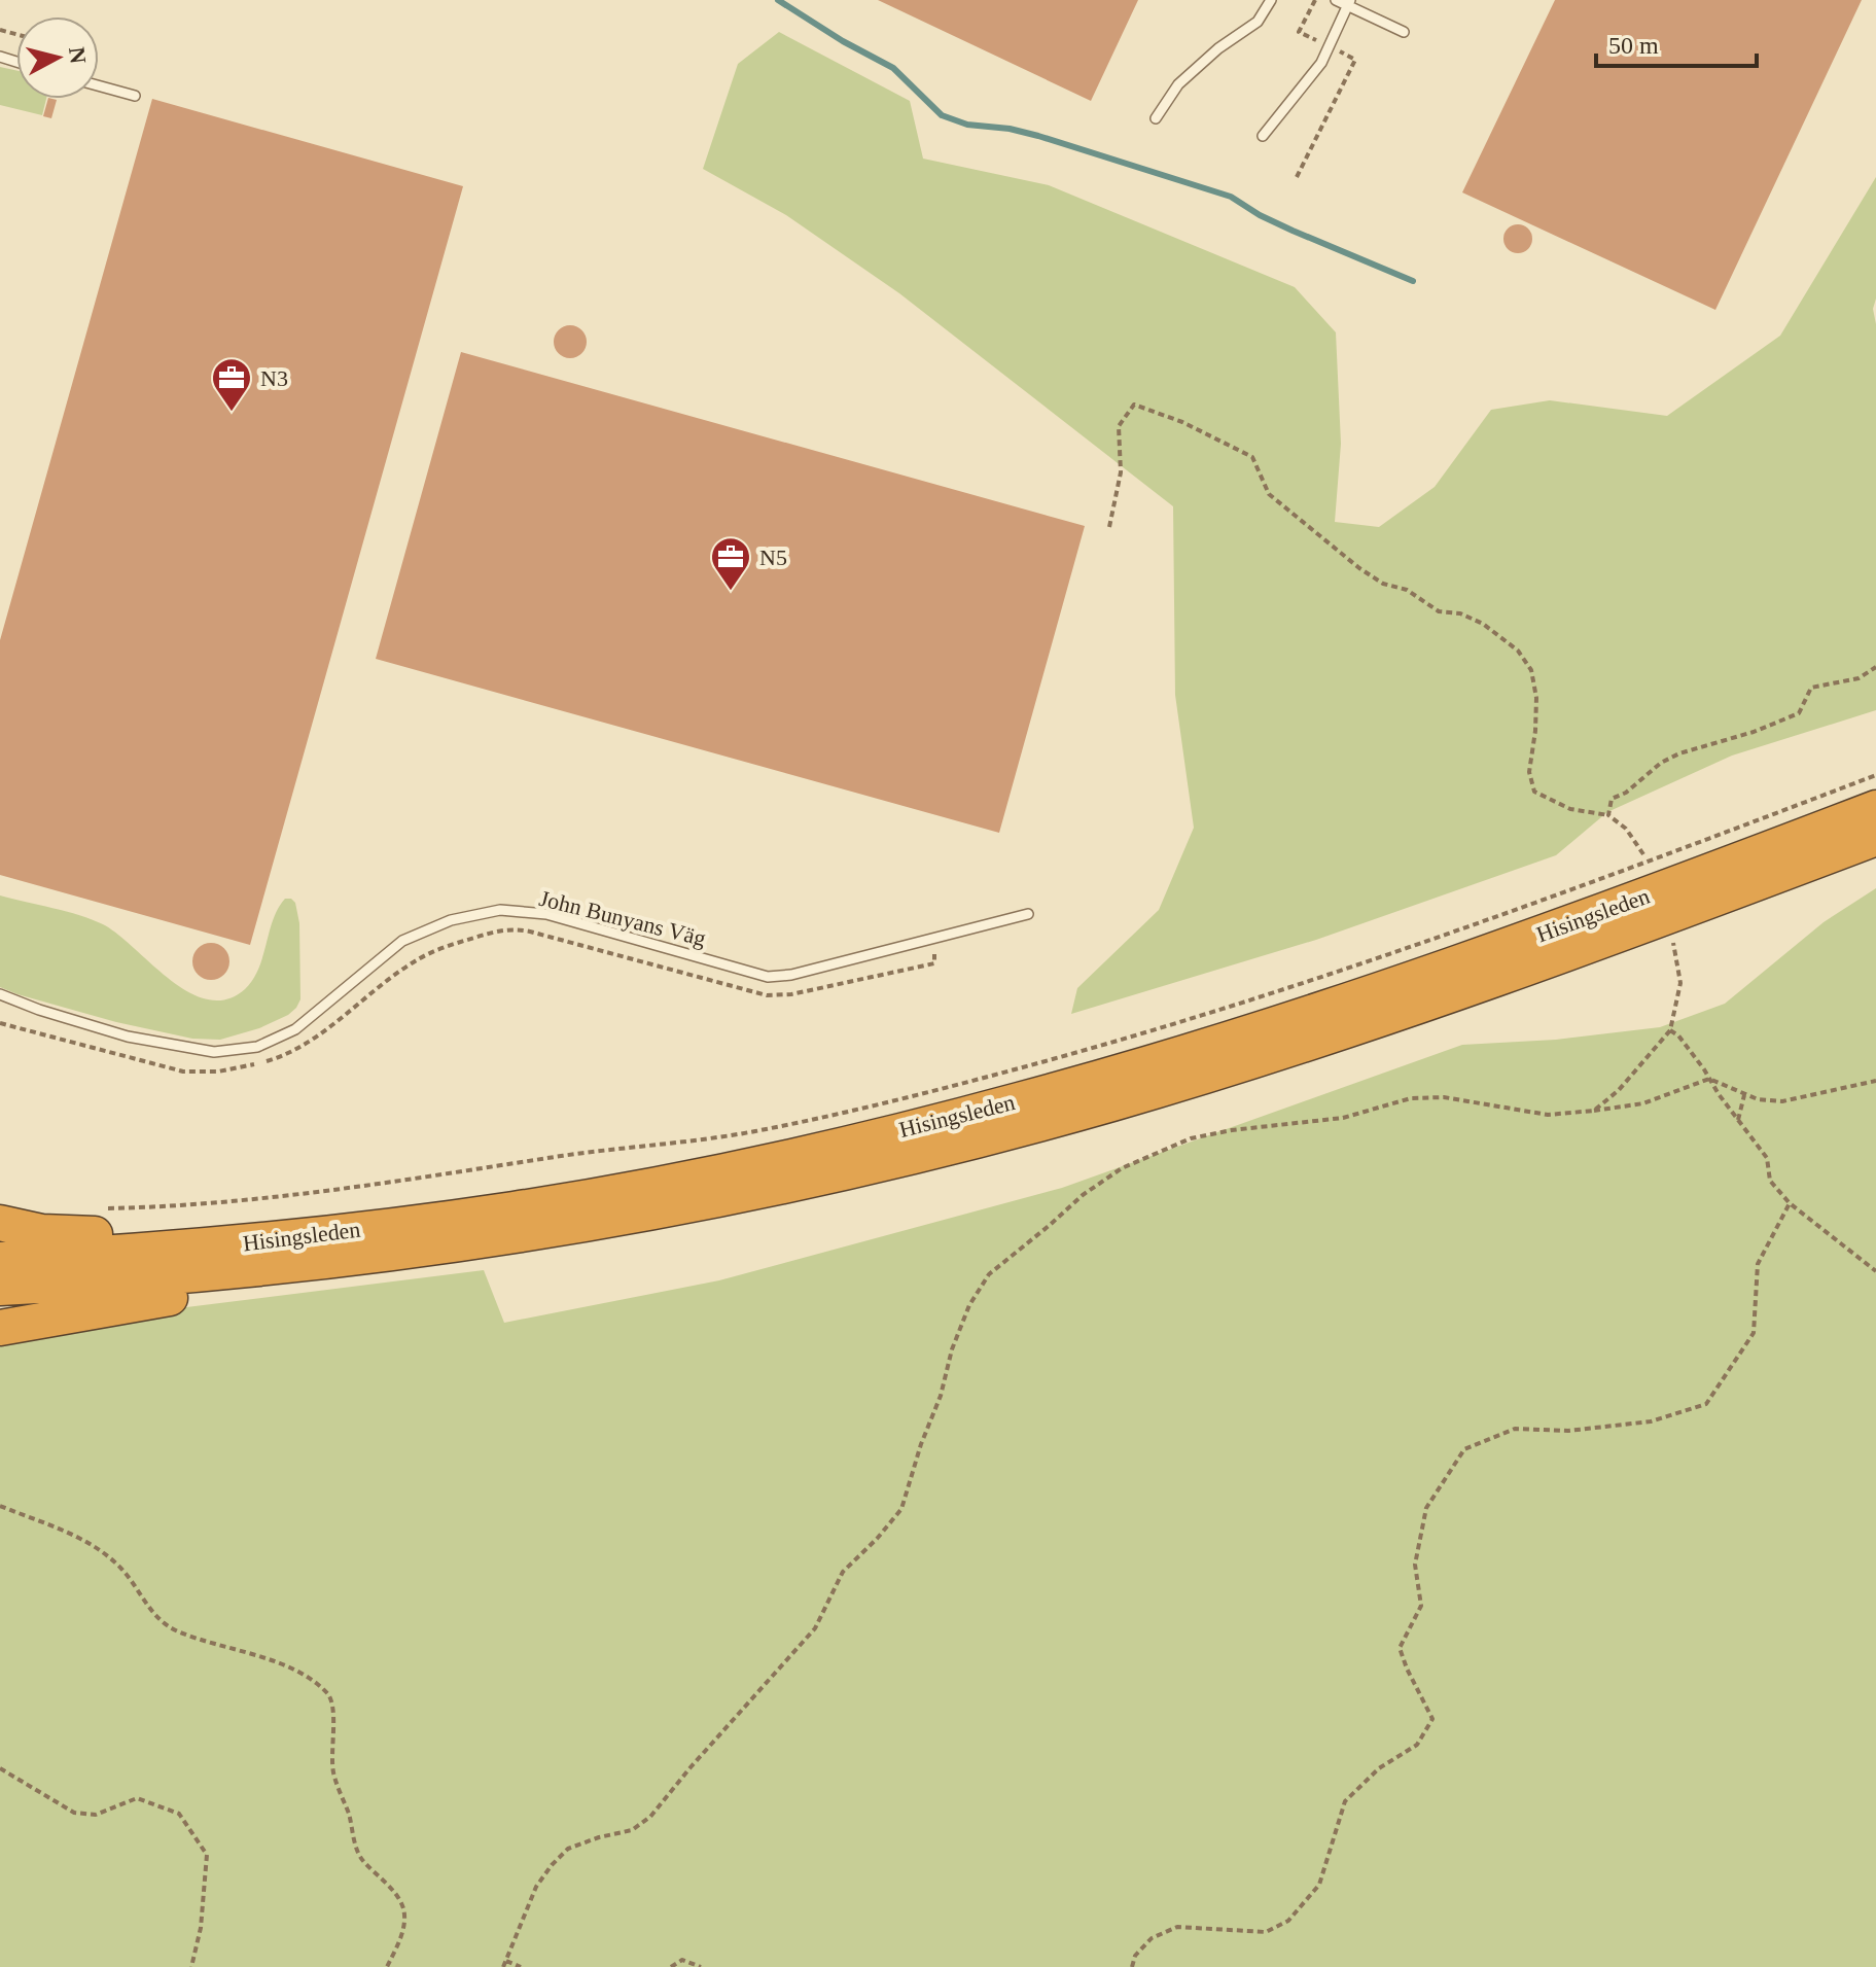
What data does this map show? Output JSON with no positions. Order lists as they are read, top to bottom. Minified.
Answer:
{"streets":{"highway":["Hisingsleden"],"lane":["John Bunyans Väg"]},"places":{"office":["N3","N5"]},"scale_bar":"50 m","north":"right"}
